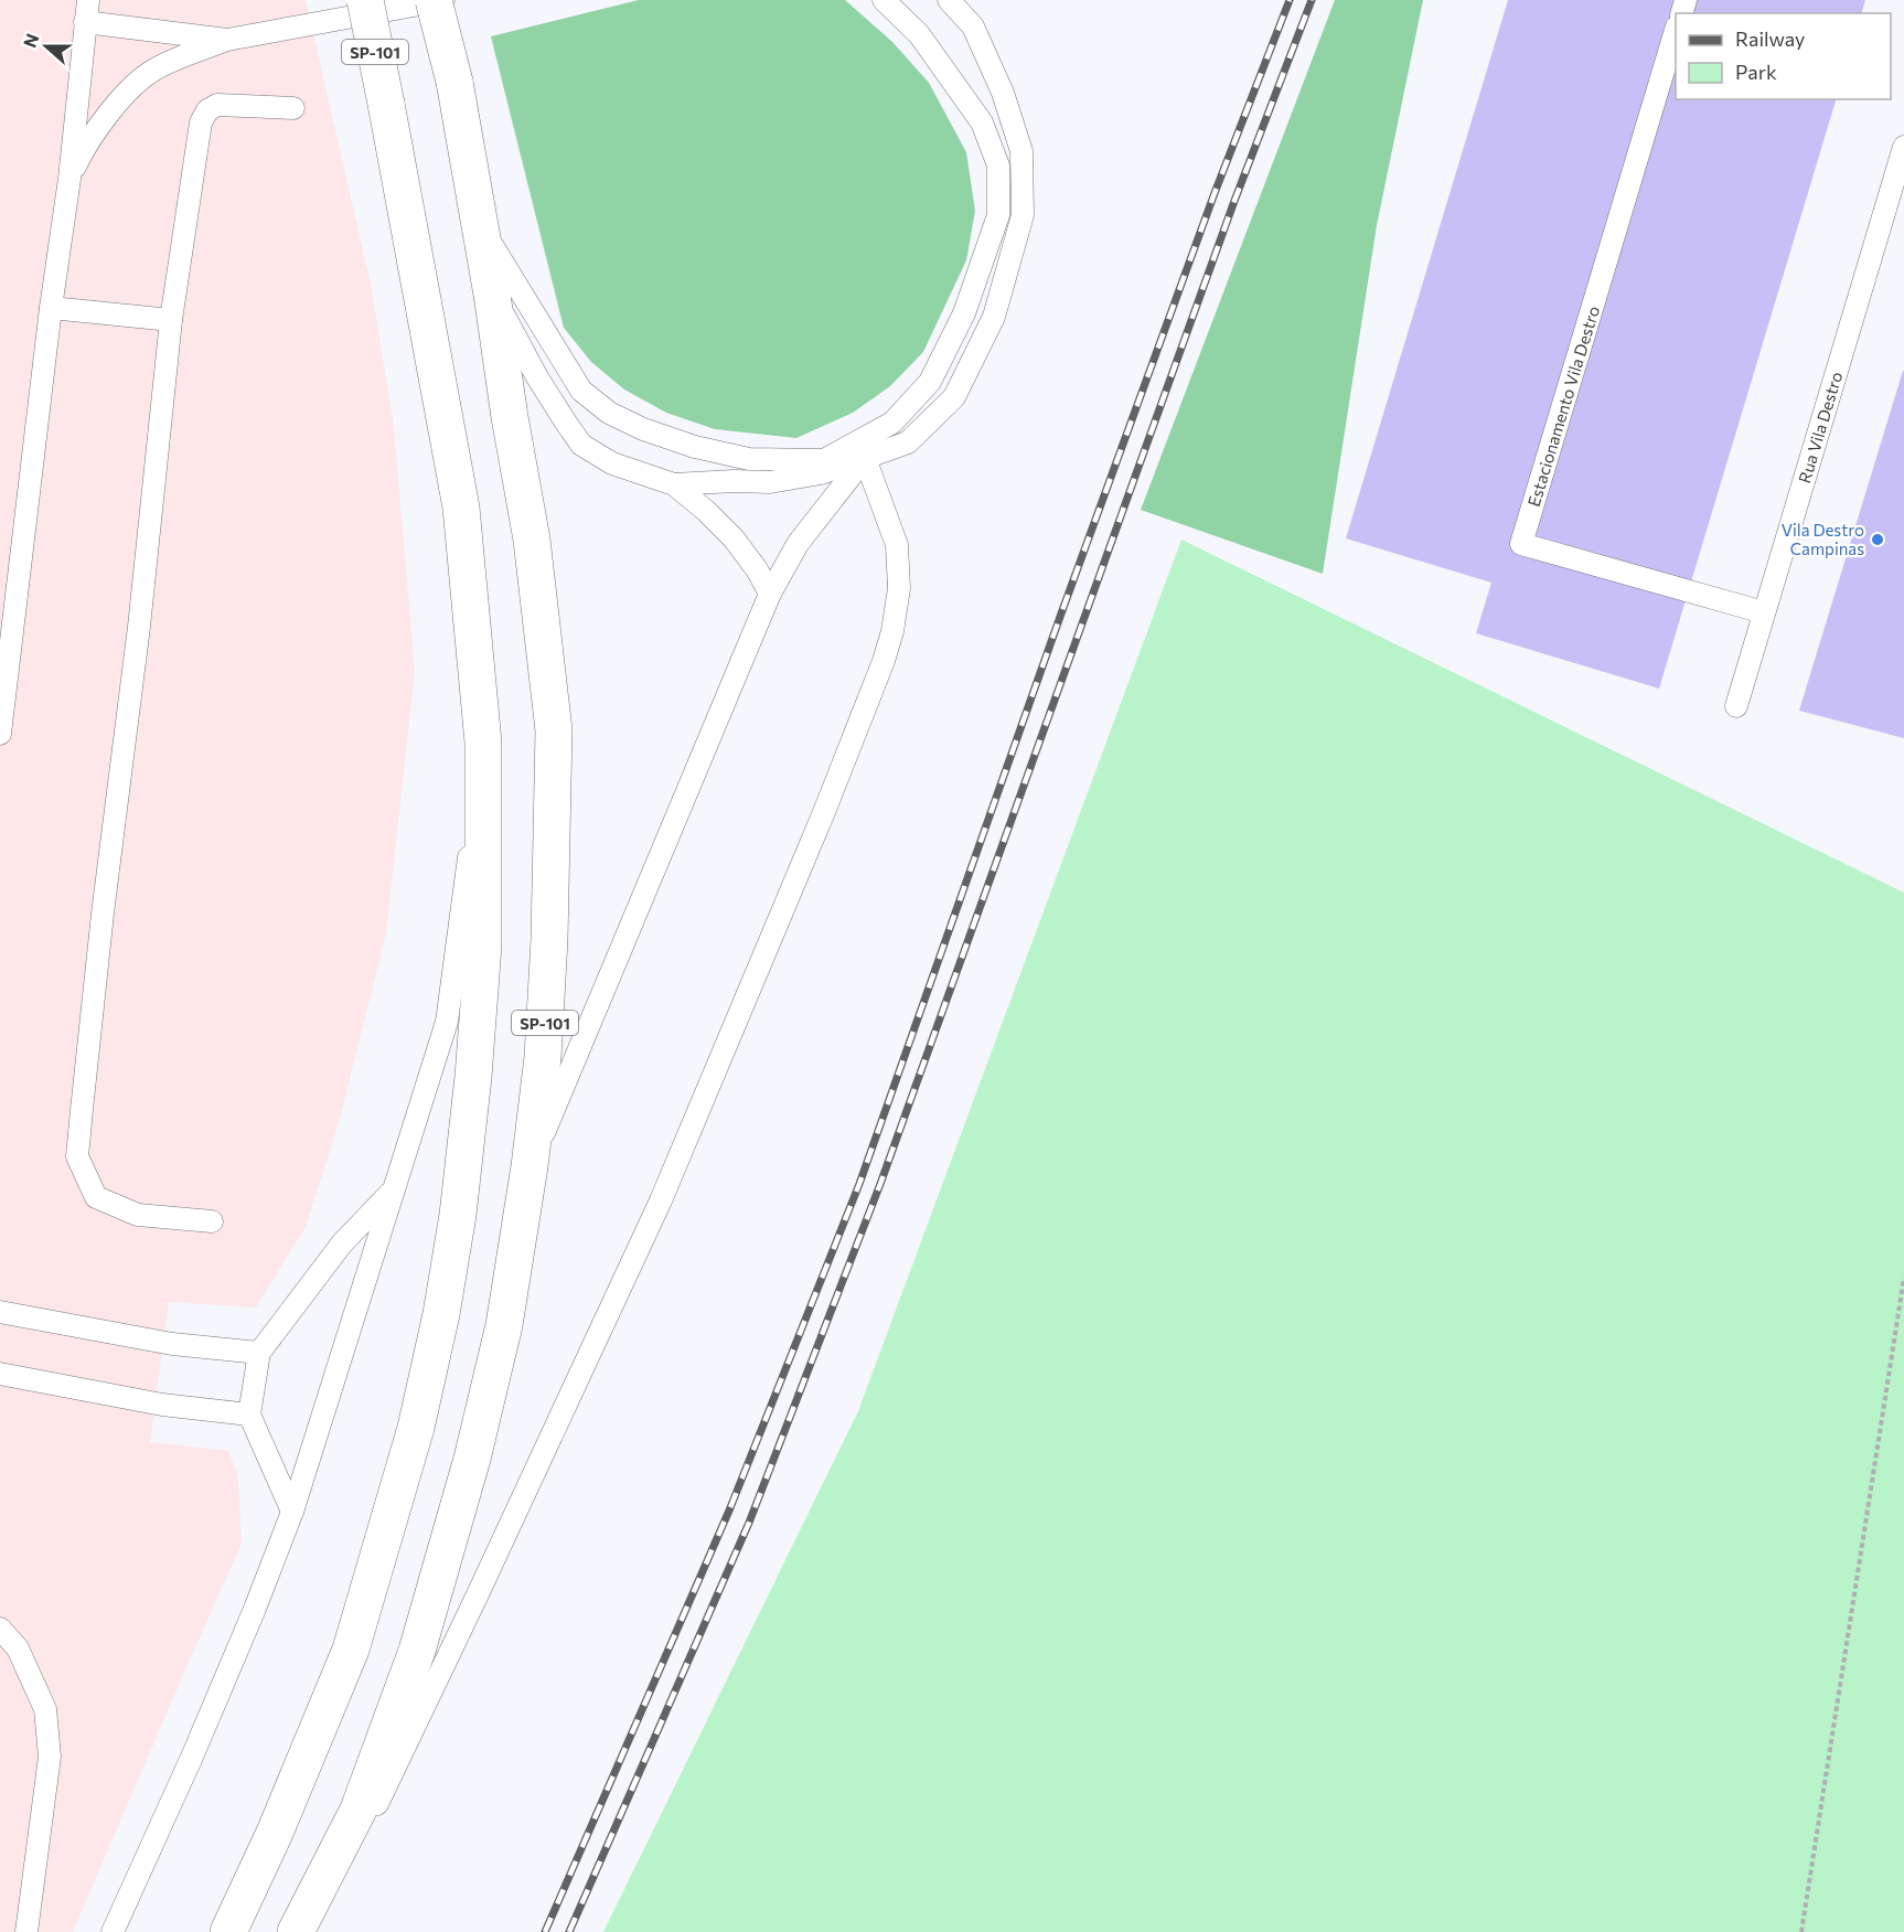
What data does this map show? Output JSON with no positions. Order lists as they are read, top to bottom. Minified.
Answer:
{"streets":{"highway":["SP-101"],"lane":["Estacionamento Vila Destro","Rua Vila Destro"]},"crossings":[["Estacionamento Vila Destro","Rua Vila Destro"]],"places":["Vila Destro Campinas"],"legend":["Railway","Park"],"north":"left"}
